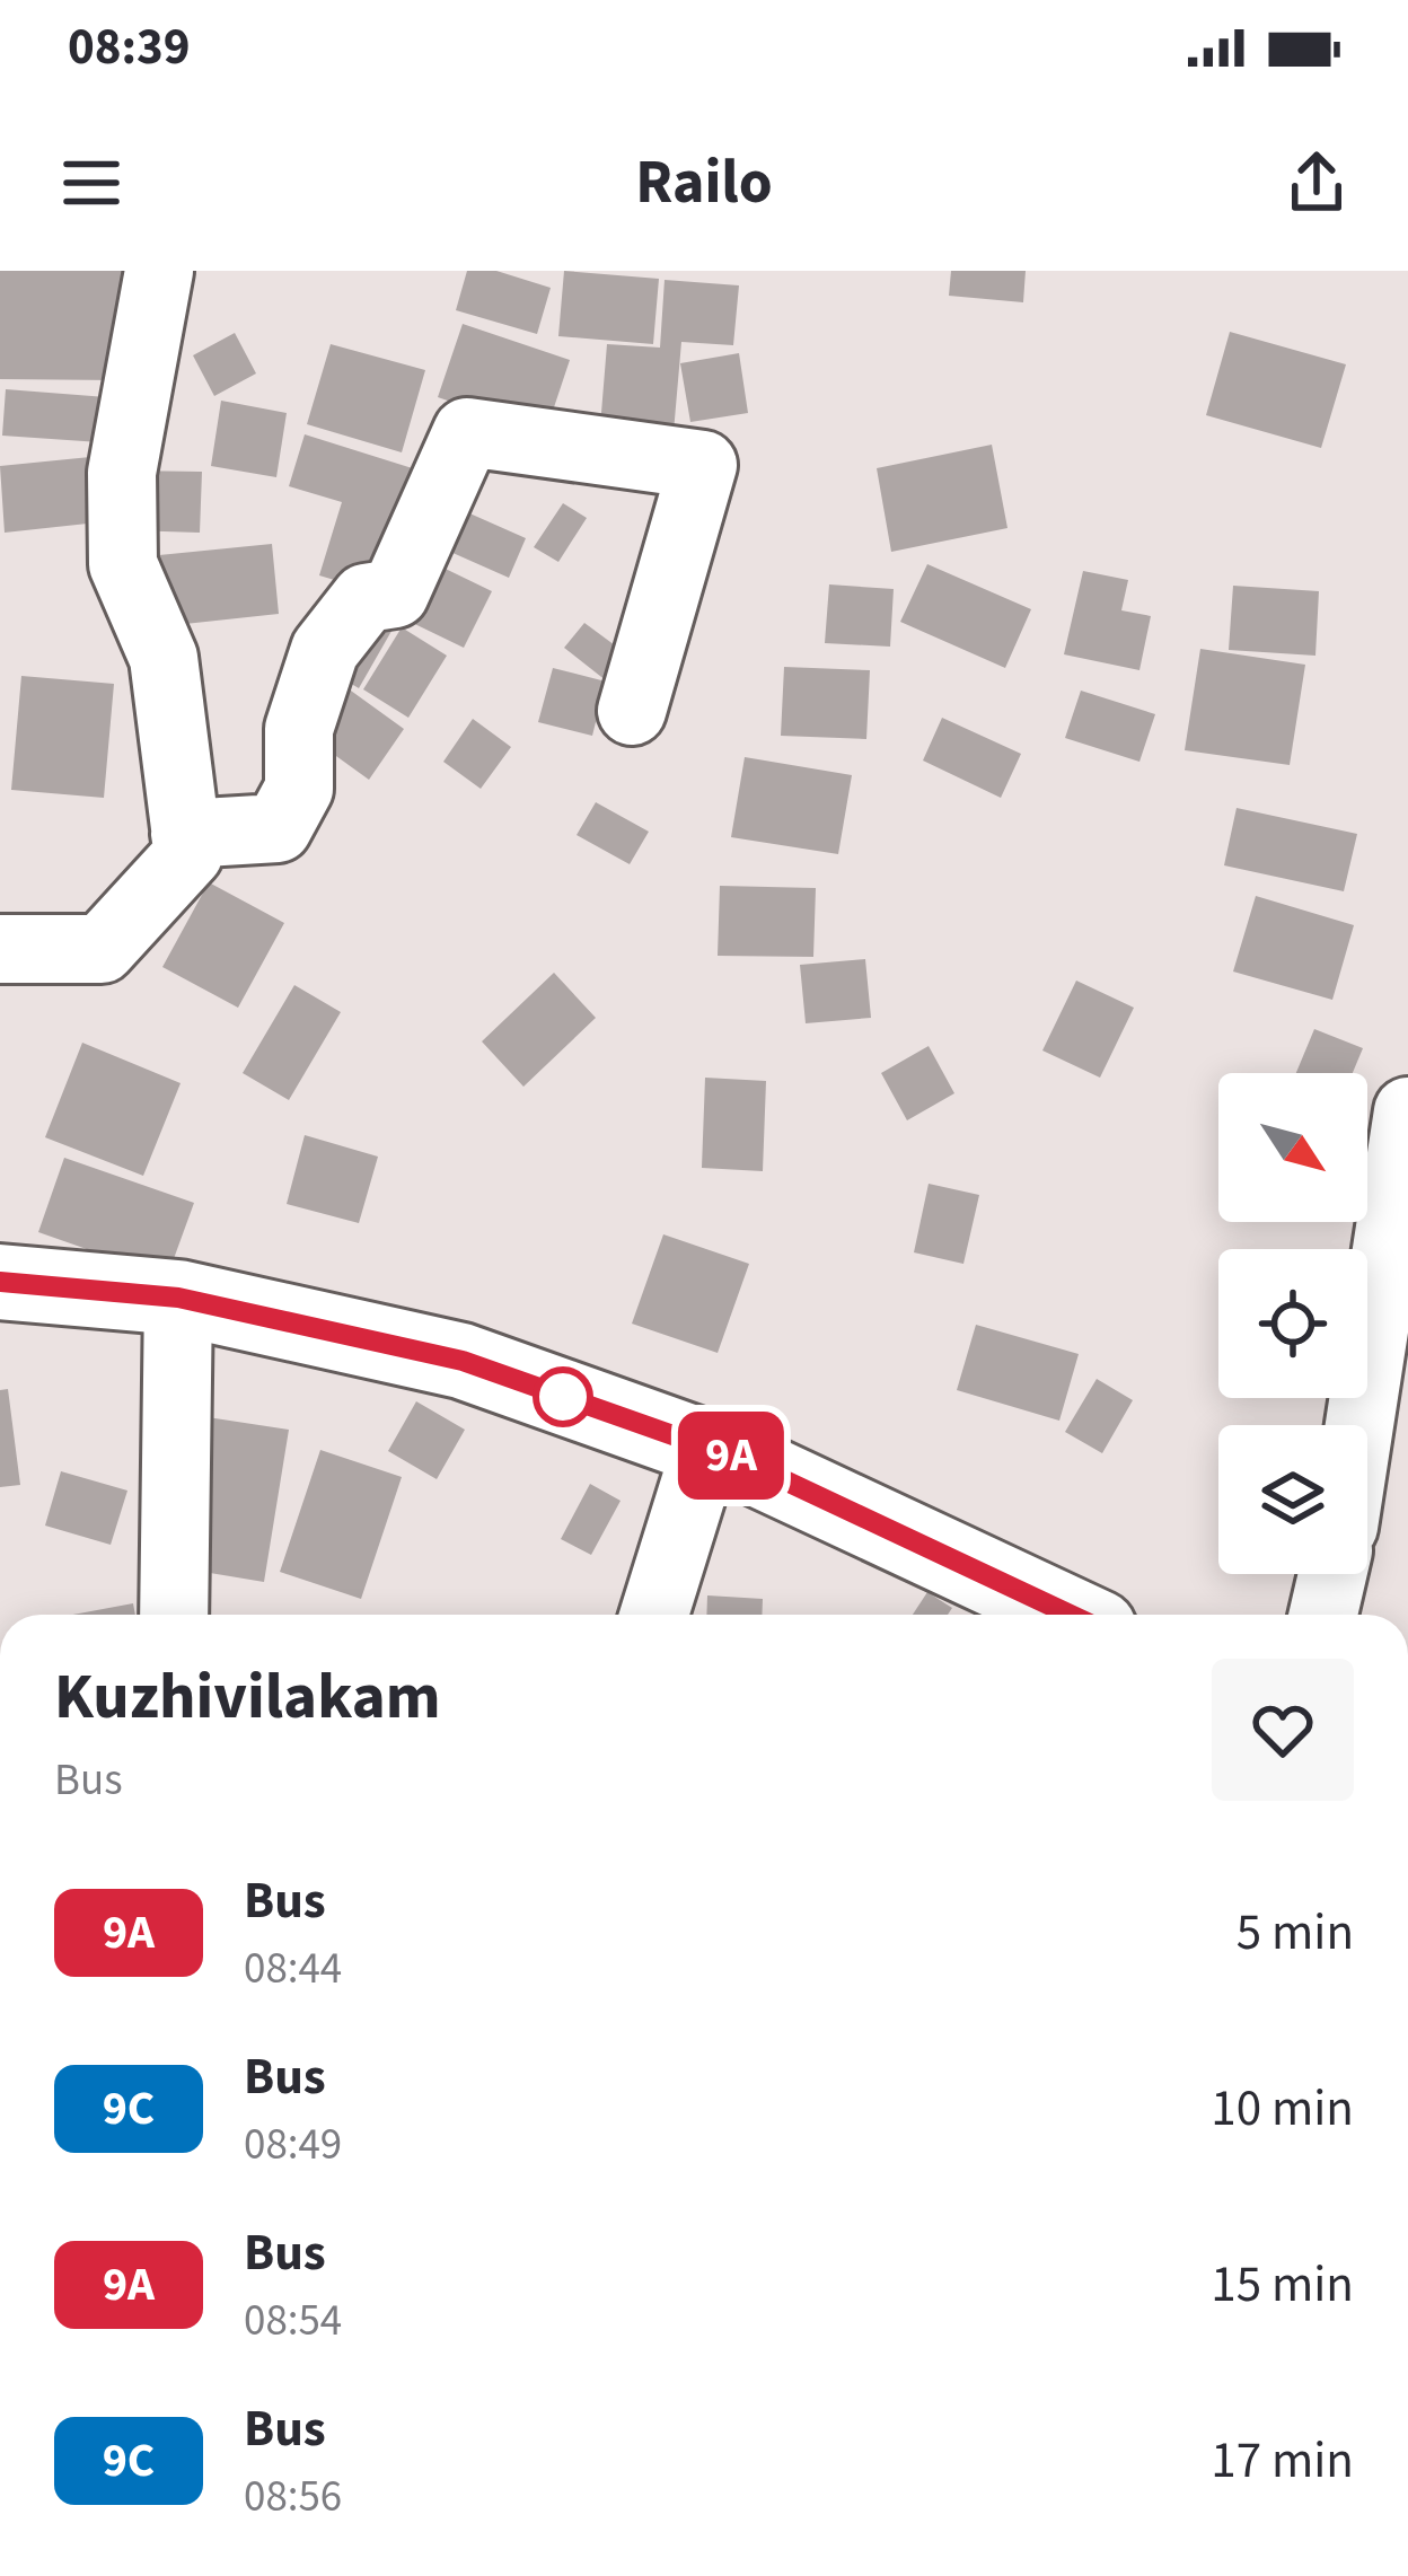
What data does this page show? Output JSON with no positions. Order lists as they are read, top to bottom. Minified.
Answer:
{"lines":["bus line 9A"],"north":"bottom right","page":{"status":"08:39","header":"Railo","on_map":"9A","heading":["Kuzhivilakam","Bus"],"list":[{"mark":"9A","name":"Bus","note":"08:44","value":"5 min"},{"mark":"9C","name":"Bus","note":"08:49","value":"10 min"},{"mark":"9A","name":"Bus","note":"08:54","value":"15 min"},{"mark":"9C","name":"Bus","note":"08:56","value":"17 min"}]}}
